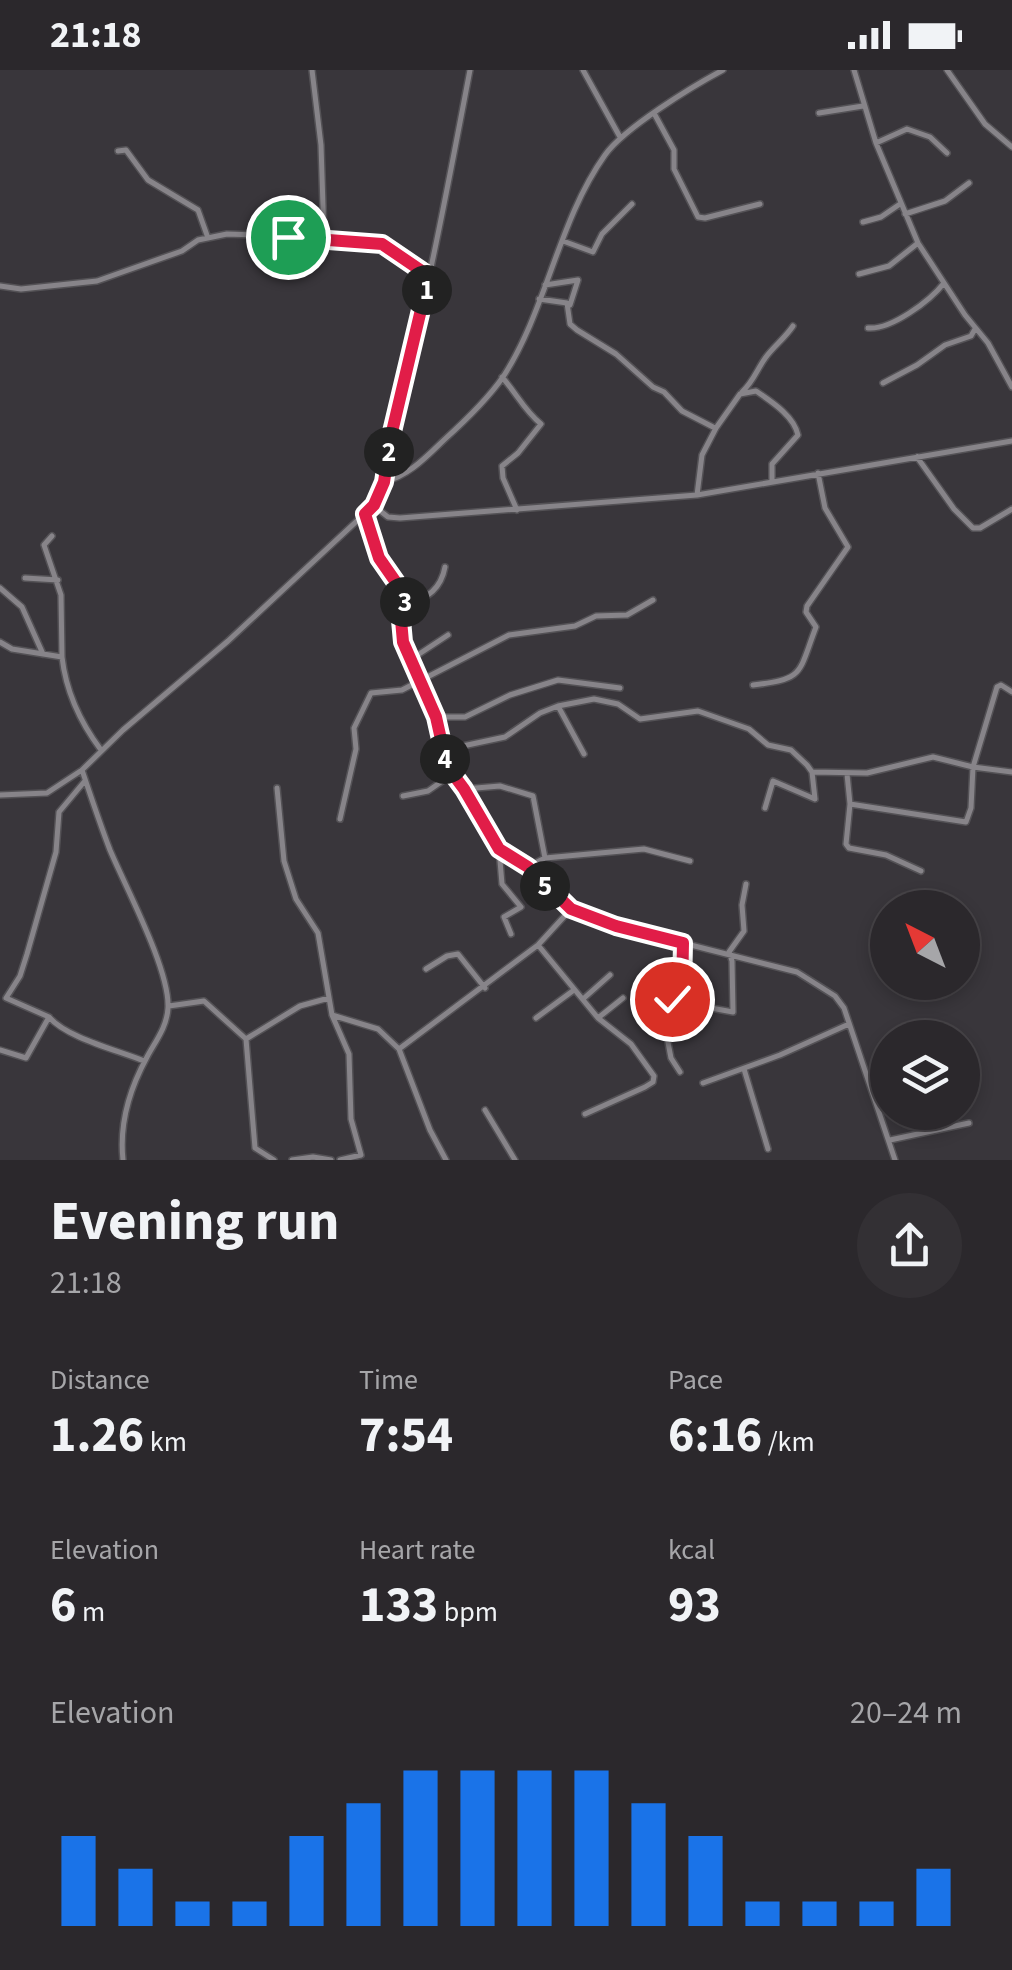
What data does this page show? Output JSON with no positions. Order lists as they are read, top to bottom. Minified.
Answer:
{"north":"top left","page":{"status":"21:18","pins":["1","2","3","4","5"],"heading":["Evening run","21:18"],"stats":[["Distance","1.26 km"],["Time","7:54"],["Pace","6:16 /km"],["Elevation","6 m"],["Heart rate","133 bpm"],["kcal","93"]],"chart":["Elevation","20–24 m"]}}
